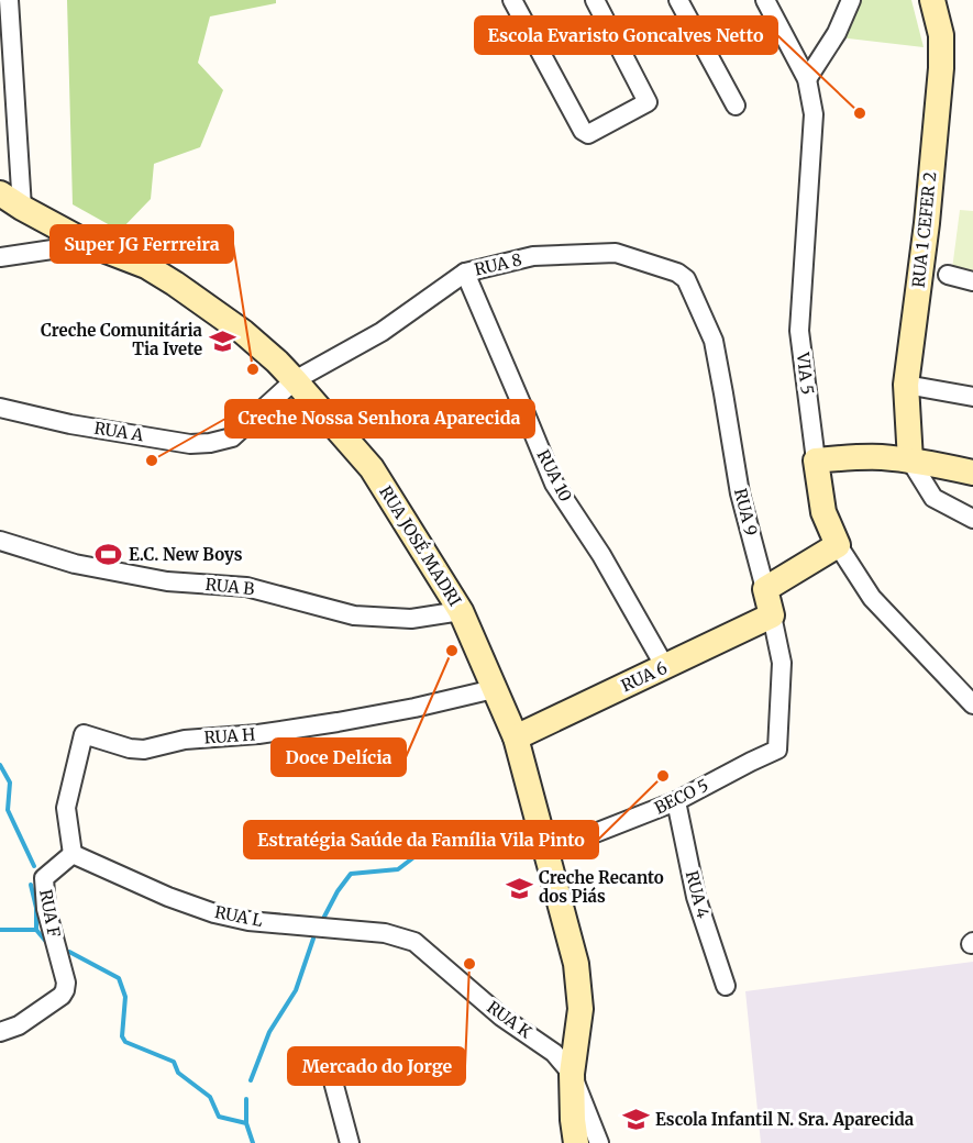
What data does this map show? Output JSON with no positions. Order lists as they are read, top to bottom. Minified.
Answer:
{"streets":{"street":["RUA 1 CEFER 2","RUA 8","VIA 5","RUA A","RUA 10","RUA 9","RUA JOSÉ MADRI","RUA B","RUA 6","RUA H","BECO 5","RUA 4","RUA F","RUA L","RUA K"]},"crossings":[["RUA 8","RUA A"],["RUA 8","RUA 10"],["RUA 8","RUA 9"],["RUA 8","RUA JOSÉ MADRI"],["RUA A","RUA JOSÉ MADRI"],["RUA 10","RUA 6"],["RUA 9","RUA 6"],["RUA 9","BECO 5"],["RUA JOSÉ MADRI","RUA B"],["RUA JOSÉ MADRI","RUA 6"],["RUA JOSÉ MADRI","RUA H"],["RUA JOSÉ MADRI","BECO 5"],["RUA JOSÉ MADRI","RUA K"],["RUA H","RUA F"],["RUA H","RUA L"],["BECO 5","RUA 4"],["RUA F","RUA L"],["RUA L","RUA K"]],"places":{"other":["Escola Evaristo Goncalves Netto","Super JG Ferrreira","Creche Nossa Senhora Aparecida","Doce Delícia","Estratégia Saúde da Família Vila Pinto","Mercado do Jorge"],"school or university":["Creche Comunitária Tia Ivete","Creche Recanto dos Piás","Escola Infantil N. Sra. Aparecida"],"sports":["E.C. New Boys"]}}
